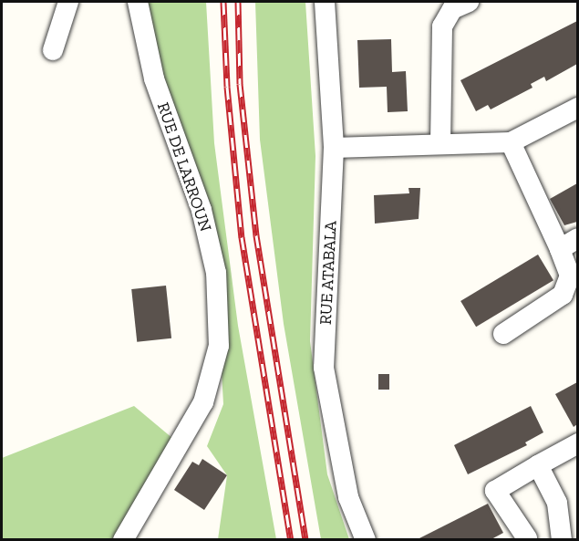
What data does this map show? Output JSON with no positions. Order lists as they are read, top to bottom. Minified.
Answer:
{"streets":{"street":["RUE DE LARROUN","RUE ATABALA"]}}
